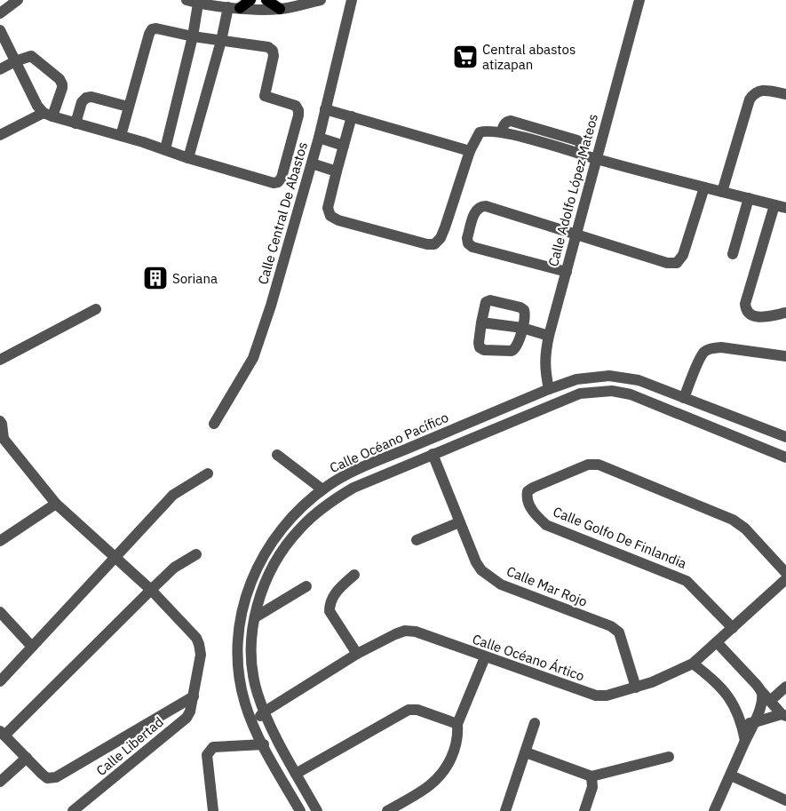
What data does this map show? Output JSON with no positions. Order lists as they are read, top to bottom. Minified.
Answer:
{"streets":{"street":["Calle Adolfo López Mateos","Calle Central De Abastos","Calle Océano Pacífico","Calle Golfo De Finlandia","Calle Mar Rojo","Calle Océano Ártico","Calle Libertad"]},"crossings":[["Calle Adolfo López Mateos","Calle Océano Pacífico"],["Calle Océano Pacífico","Calle Mar Rojo"],["Calle Océano Pacífico","Calle Océano Ártico"],["Calle Golfo De Finlandia","Calle Océano Ártico"],["Calle Mar Rojo","Calle Océano Ártico"]],"places":{"supermarket":["Central abastos atizapan"],"building":["Soriana"]}}
